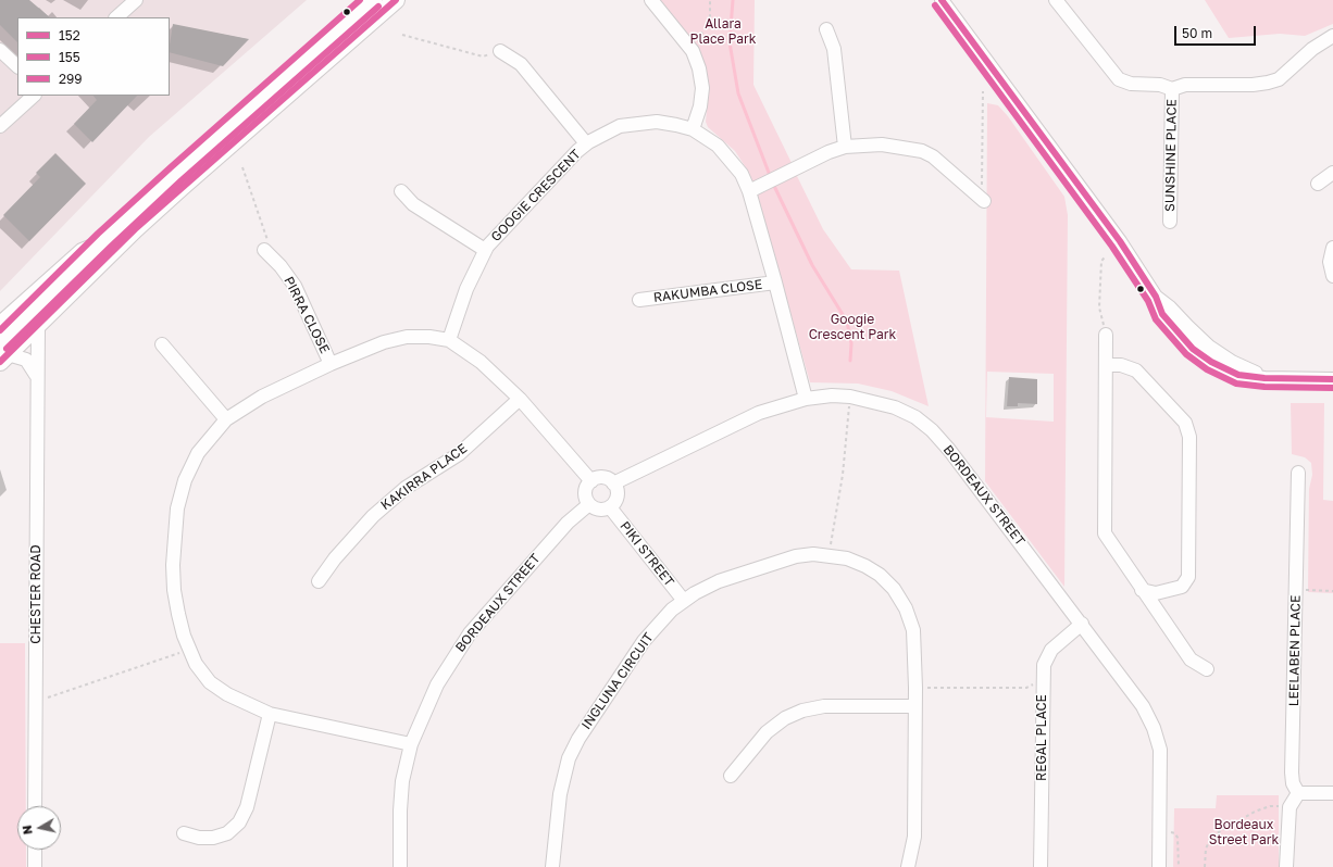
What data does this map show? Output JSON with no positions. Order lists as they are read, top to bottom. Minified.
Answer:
{"streets":{"street":["SUNSHINE PLACE","GOOGIE CRESCENT","RAKUMBA CLOSE","PIRRA CLOSE","KAKIRRA PLACE","BORDEAUX STREET","PIKI STREET","CHESTER ROAD","LEELABEN PLACE","INGLUNA CIRCUIT","REGAL PLACE"]},"crossings":[["GOOGIE CRESCENT","RAKUMBA CLOSE"],["GOOGIE CRESCENT","BORDEAUX STREET"],["BORDEAUX STREET","PIKI STREET"],["BORDEAUX STREET","REGAL PLACE"],["PIKI STREET","INGLUNA CIRCUIT"]],"parks":["Allara Place Park","Googie Crescent Park","Bordeaux Street Park"],"lines":["transit line 152","transit line 299","transit line 155"],"legend":["152","155","299"],"scale_bar":"50 m","north":"left"}
